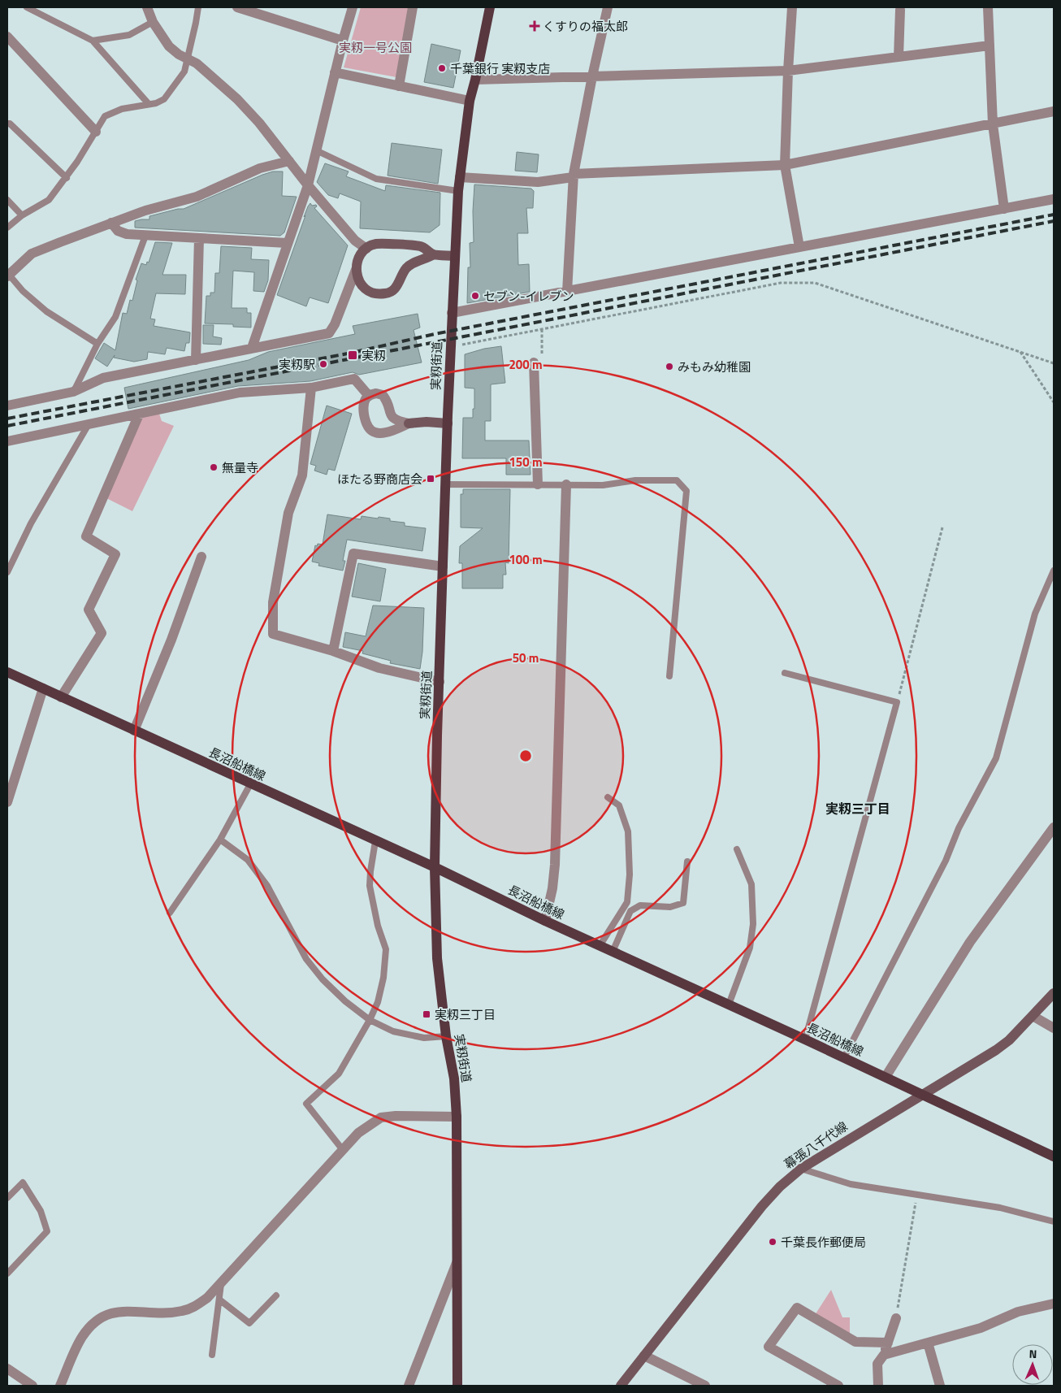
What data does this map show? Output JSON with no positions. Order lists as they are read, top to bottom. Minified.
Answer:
{"streets":{"main road":["実籾街道","長沼船橋線","幕張八千代線"]},"crossings":[["実籾街道","長沼船橋線"],["長沼船橋線","幕張八千代線"]],"districts":["実籾三丁目"],"parks":["実籾一号公園"],"places":{"health":["くすりの福太郎"],"other":["千葉銀行 実籾支店","セブン-イレブン","実籾駅","みもみ幼稚園","無量寺","千葉長作郵便局"],"transit":["実籾","ほたる野商店会","実籾三丁目"]},"north":"top","rings":["200 m","150 m","100 m","50 m"]}
